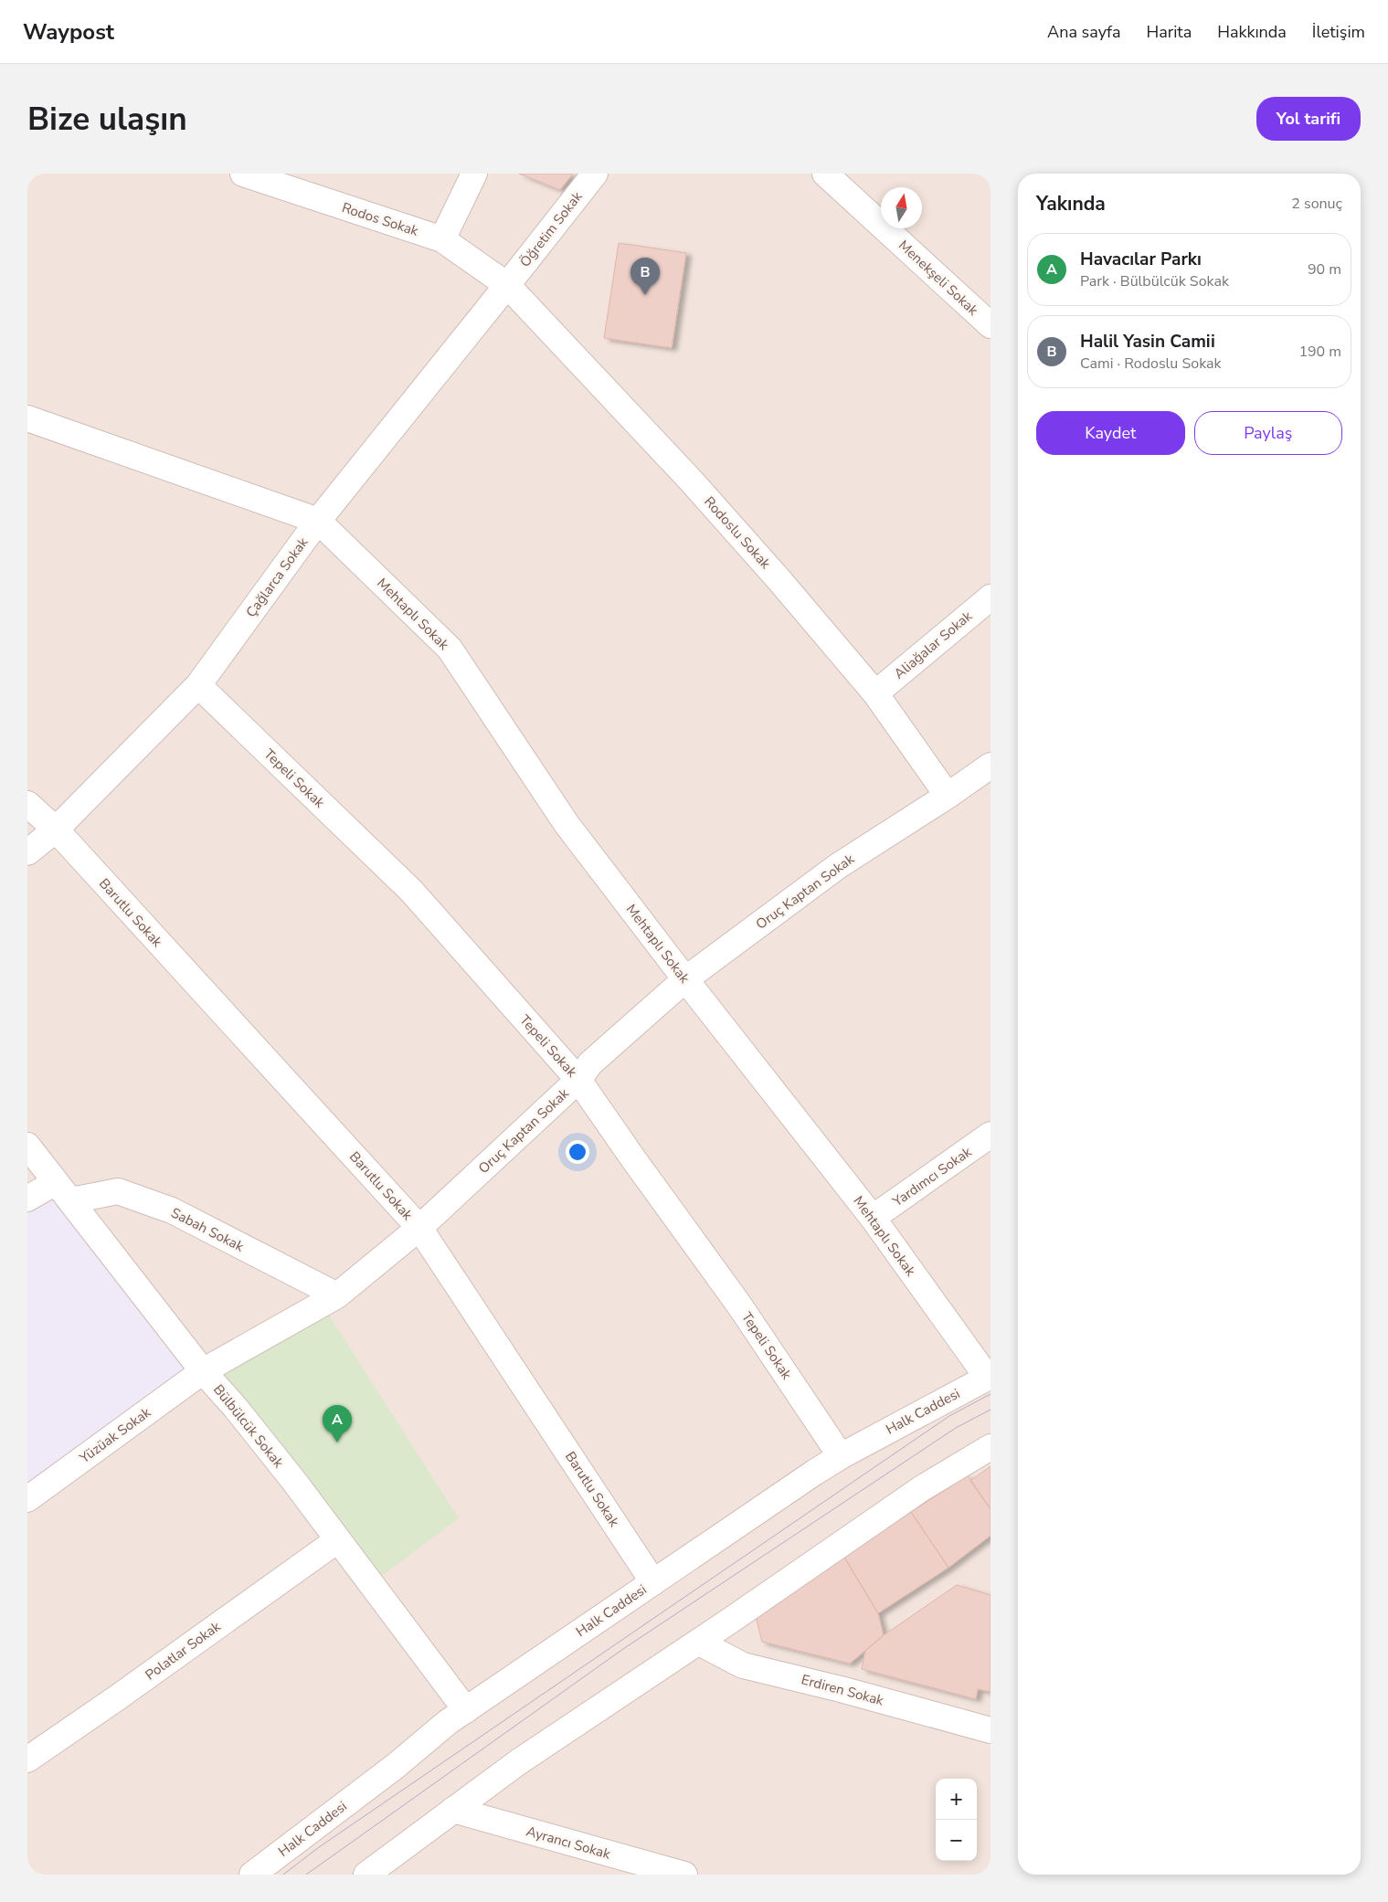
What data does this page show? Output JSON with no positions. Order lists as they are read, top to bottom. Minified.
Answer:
{"streets":{"street":["Rodos Sokak","Öğretim Sokak","Menekşeli Sokak","Rodoslu Sokak","Çağlarca Sokak","Mehtaplı Sokak","Aliağalar Sokak","Tepeli Sokak","Oruç Kaptan Sokak","Barutlu Sokak","Yardımcı Sokak","Sabah Sokak","Halk Caddesi","Bülbülcük Sokak","Yüzüak Sokak","Polatlar Sokak","Erdiren Sokak","Ayrancı Sokak"]},"crossings":[["Rodos Sokak","Öğretim Sokak"],["Rodos Sokak","Rodoslu Sokak"],["Rodos Sokak","Çağlarca Sokak"],["Öğretim Sokak","Rodoslu Sokak"],["Öğretim Sokak","Çağlarca Sokak"],["Rodoslu Sokak","Çağlarca Sokak"],["Rodoslu Sokak","Aliağalar Sokak"],["Rodoslu Sokak","Oruç Kaptan Sokak"],["Çağlarca Sokak","Mehtaplı Sokak"],["Çağlarca Sokak","Tepeli Sokak"],["Çağlarca Sokak","Barutlu Sokak"],["Mehtaplı Sokak","Oruç Kaptan Sokak"],["Mehtaplı Sokak","Yardımcı Sokak"],["Mehtaplı Sokak","Halk Caddesi"],["Tepeli Sokak","Oruç Kaptan Sokak"],["Tepeli Sokak","Halk Caddesi"],["Oruç Kaptan Sokak","Barutlu Sokak"],["Oruç Kaptan Sokak","Sabah Sokak"],["Oruç Kaptan Sokak","Bülbülcük Sokak"],["Oruç Kaptan Sokak","Yüzüak Sokak"],["Barutlu Sokak","Halk Caddesi"],["Sabah Sokak","Bülbülcük Sokak"],["Halk Caddesi","Bülbülcük Sokak"],["Bülbülcük Sokak","Yüzüak Sokak"],["Bülbülcük Sokak","Polatlar Sokak"]],"north":"top","page":{"header":"Waypost","nav":["Ana sayfa","Harita","Hakkında","İletişim"],"buttons":["Yol tarifi",["Kaydet","Paylaş"]],"title":"Bize ulaşın","heading":["Yakında","2 sonuç"],"list":[{"mark":"A","name":"Havacılar Parkı","note":"Park · Bülbülcük Sokak","value":"90 m"},{"mark":"B","name":"Halil Yasin Camii","note":"Cami · Rodoslu Sokak","value":"190 m"}],"pins":["B","A"],"map_buttons":["+","−"]}}
